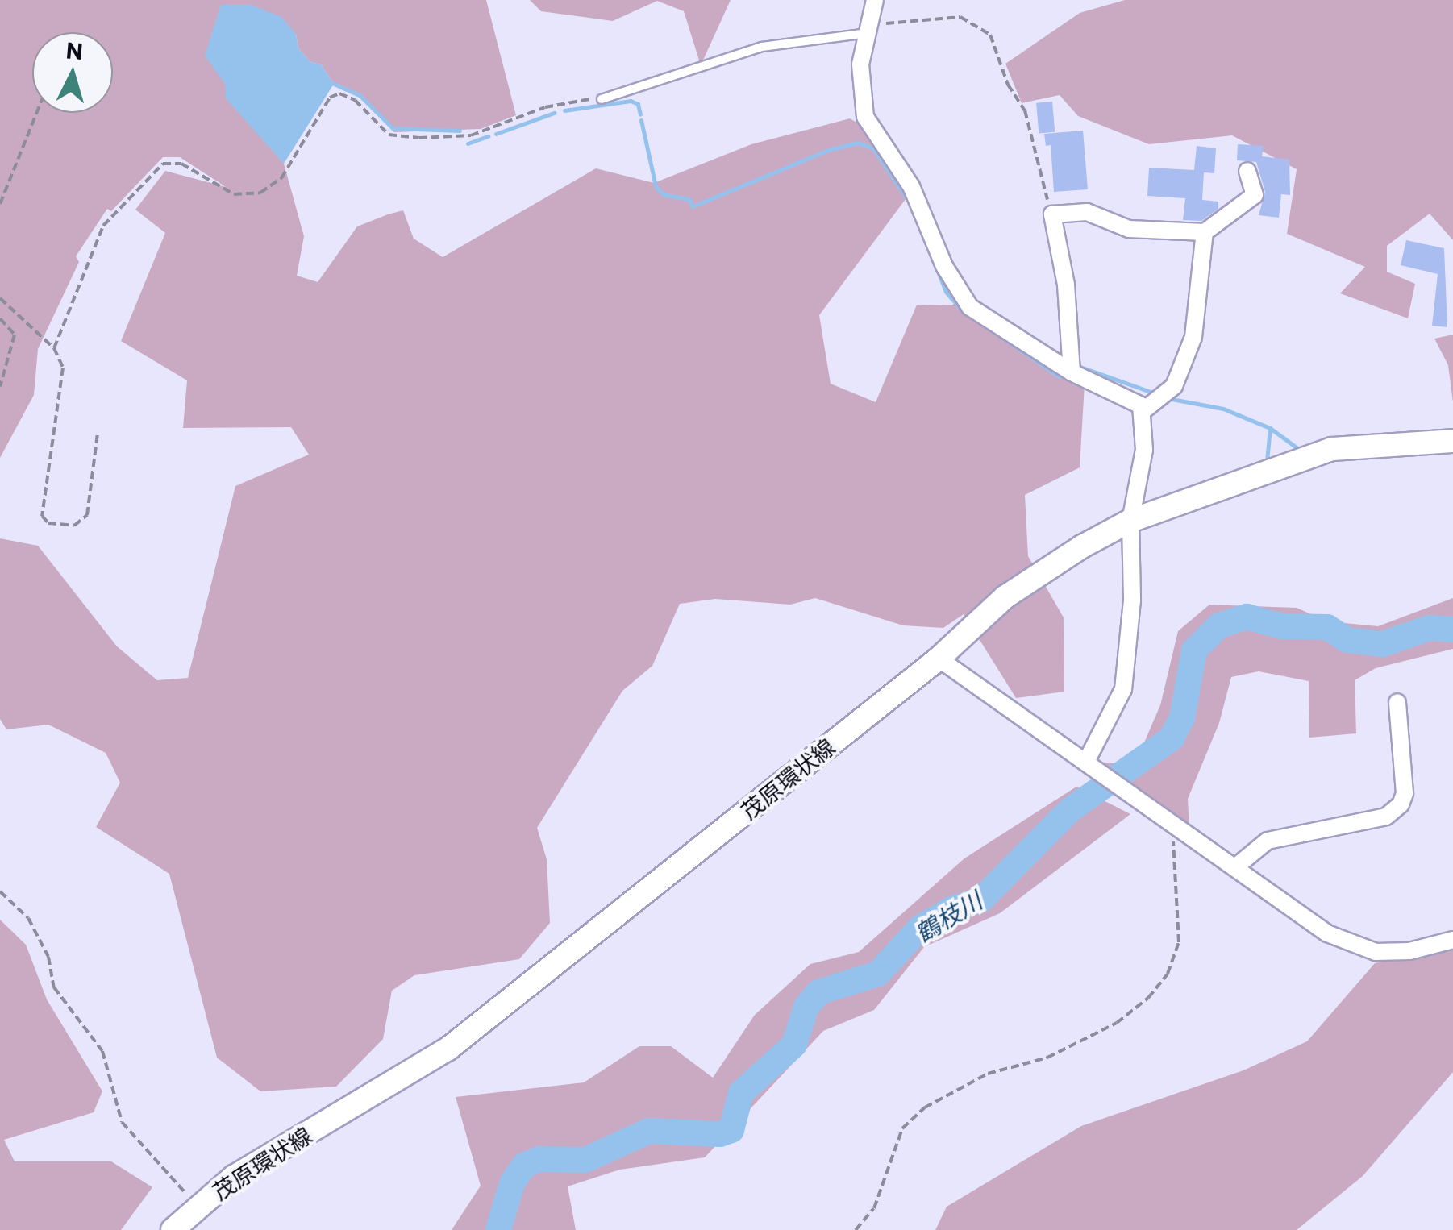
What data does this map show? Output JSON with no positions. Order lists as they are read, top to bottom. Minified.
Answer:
{"streets":{"main road":["茂原環状線"]},"water":["鶴枝川"],"north":"top"}
